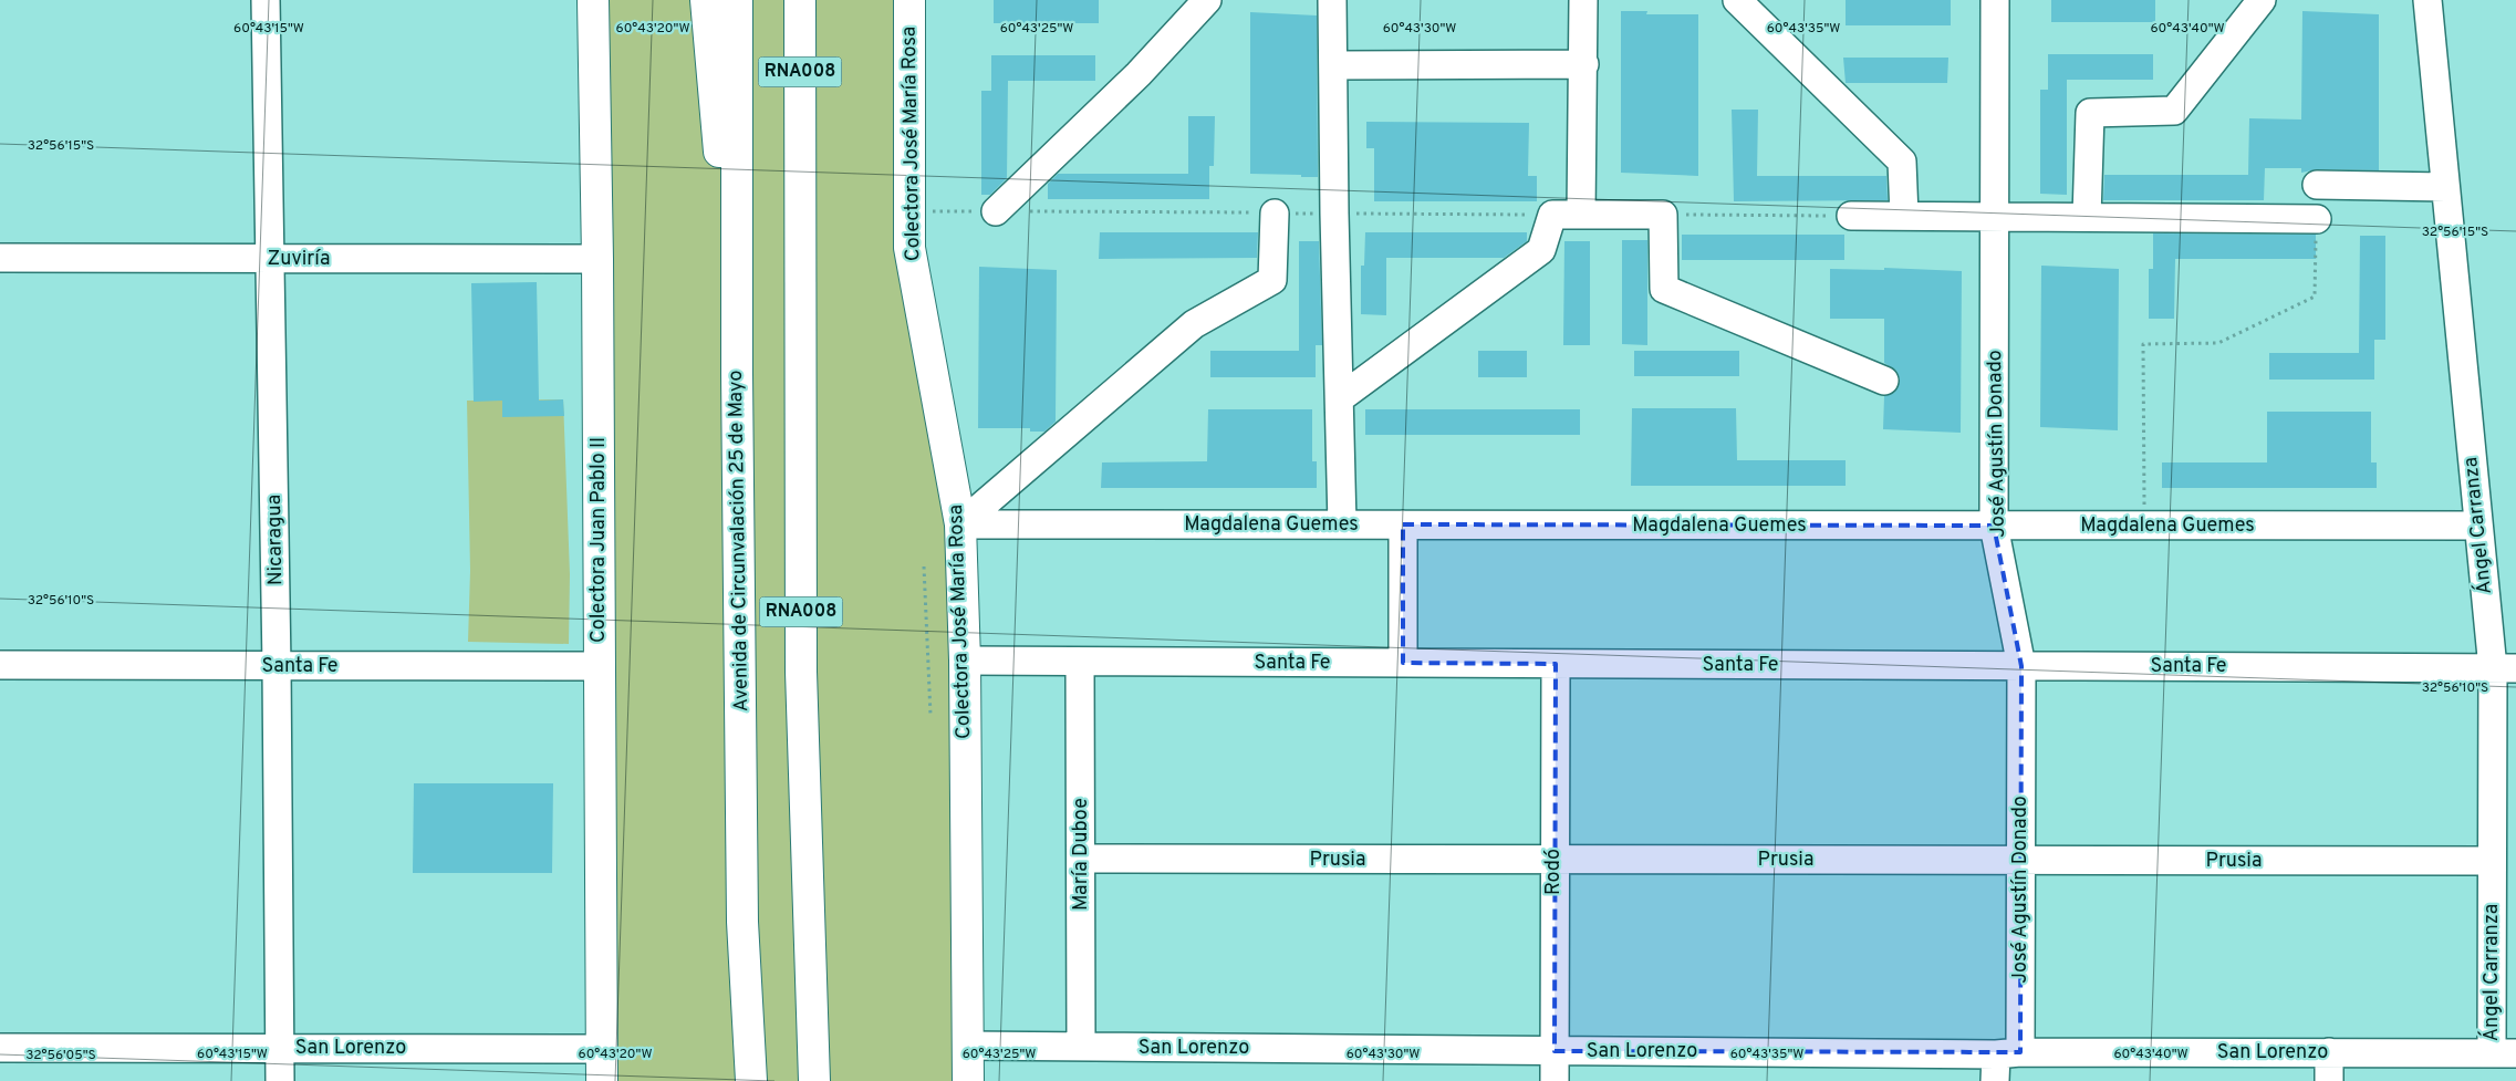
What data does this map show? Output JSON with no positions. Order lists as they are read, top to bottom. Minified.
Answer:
{"streets":{"main road":["RNA008","Colectora José María Rosa","Colectora Juan Pablo II","Avenida de Circunvalación 25 de Mayo"],"street":["Zuviría","José Agustín Donado","Magdalena Guemes","Ángel Carranza","Nicaragua","Santa Fe","María Duboe","Prusia","Rodó","San Lorenzo"]},"crossings":[["Colectora José María Rosa","Magdalena Guemes"],["Colectora José María Rosa","Santa Fe"],["Colectora José María Rosa","San Lorenzo"],["Zuviría","Nicaragua"],["Zuviría","Colectora Juan Pablo II"],["José Agustín Donado","Magdalena Guemes"],["José Agustín Donado","Santa Fe"],["José Agustín Donado","Prusia"],["José Agustín Donado","San Lorenzo"],["Magdalena Guemes","Ángel Carranza"],["Ángel Carranza","Santa Fe"],["Ángel Carranza","Prusia"],["Ángel Carranza","San Lorenzo"],["Nicaragua","Santa Fe"],["Nicaragua","San Lorenzo"],["Colectora Juan Pablo II","Santa Fe"],["Colectora Juan Pablo II","San Lorenzo"],["Santa Fe","María Duboe"],["Santa Fe","Rodó"],["María Duboe","Prusia"],["María Duboe","San Lorenzo"],["Prusia","Rodó"],["Rodó","San Lorenzo"]],"coordinates":["60°43'15\"W","60°43'20\"W","60°43'25\"W","60°43'30\"W","60°43'35\"W","60°43'40\"W","32°56'15\"S","32°56'10\"S","32°56'05\"S"]}
